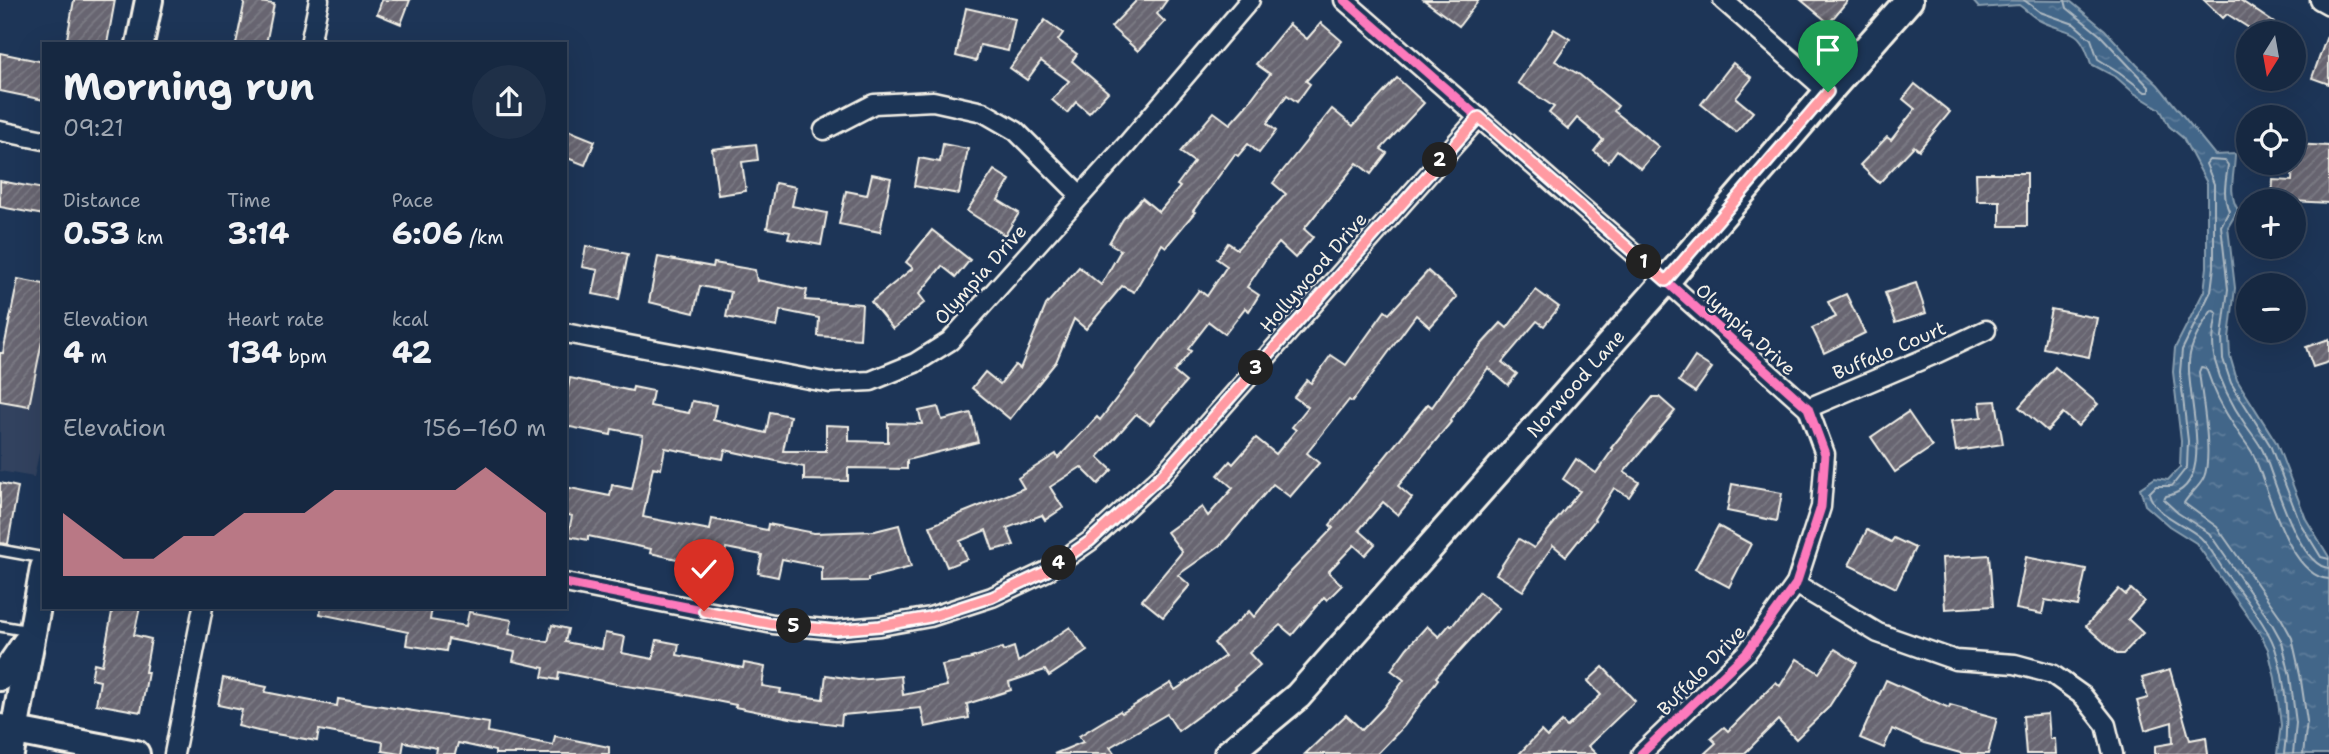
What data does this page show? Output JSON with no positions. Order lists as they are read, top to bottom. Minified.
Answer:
{"streets":{"street":["Hollywood Drive","Olympia Drive","Buffalo Court","Norwood Lane","Buffalo Drive"]},"crossings":[["Hollywood Drive","Olympia Drive"],["Olympia Drive","Buffalo Court"],["Olympia Drive","Norwood Lane"],["Olympia Drive","Buffalo Drive"],["Buffalo Court","Buffalo Drive"]],"north":"bottom","page":{"map_buttons":["+","−"],"heading":["Morning run","09:21"],"pins":["2","1","3","4","5"],"stats":[["Distance","0.53 km"],["Time","3:14"],["Pace","6:06 /km"],["Elevation","4 m"],["Heart rate","134 bpm"],["kcal","42"]],"chart":["Elevation","156–160 m"]}}
